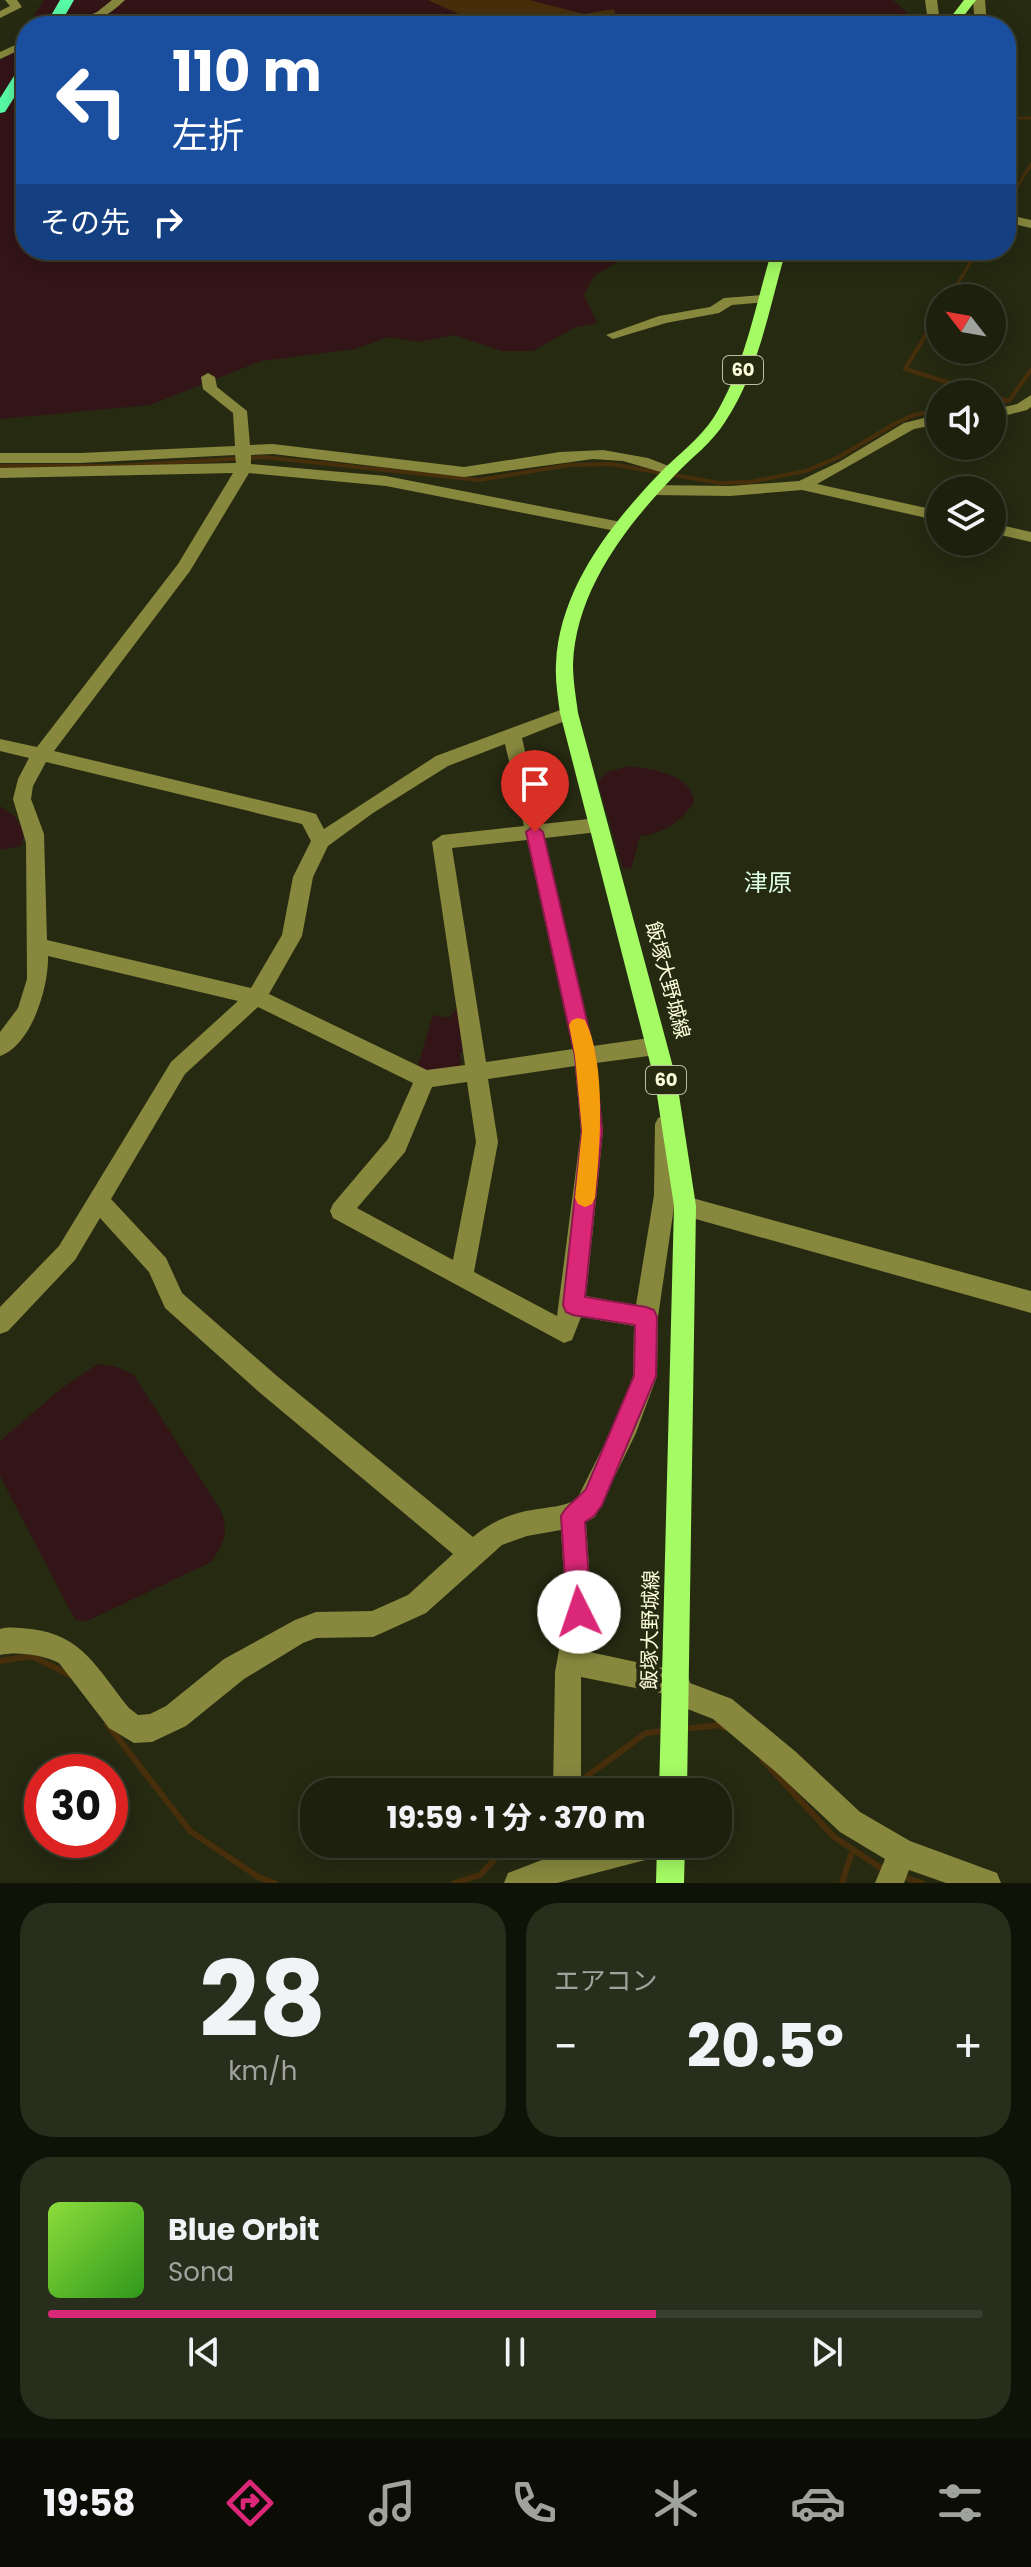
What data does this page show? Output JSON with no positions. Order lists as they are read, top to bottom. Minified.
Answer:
{"streets":{"main road":["60","飯塚大野城線"]},"districts":["津原"],"north":"top left","page":{"turn":["110 m","左折"],"then":"その先","limit":"30","trip":"19:59 · 1 分 · 370 m","tile":[["28","km/h"],"エアコン"],"heat":["−","20.5°","+"],"song":["Blue Orbit","Sona"],"tabs":"19:58"}}
